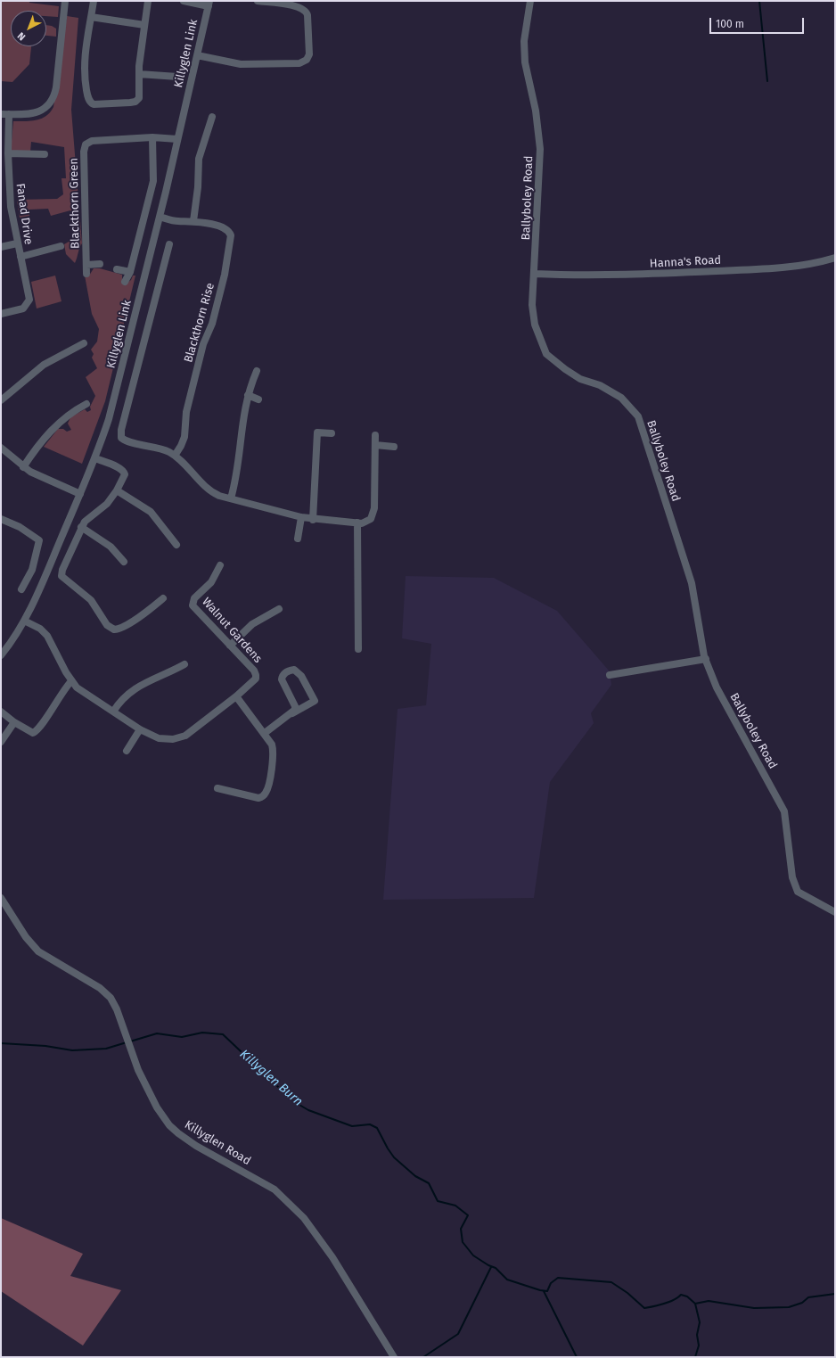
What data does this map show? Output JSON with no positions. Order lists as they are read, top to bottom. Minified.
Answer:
{"streets":{"street":["Killyglen Link","Ballyboley Road","Blackthorn Green","Fanad Drive","Hanna's Road","Blackthorn Rise","Walnut Gardens","Killyglen Road"]},"crossings":[["Killyglen Link","Blackthorn Green"],["Killyglen Link","Blackthorn Rise"],["Killyglen Link","Walnut Gardens"],["Ballyboley Road","Hanna's Road"]],"water":["Killyglen Burn"],"scale_bar":"100 m","north":"bottom left"}
